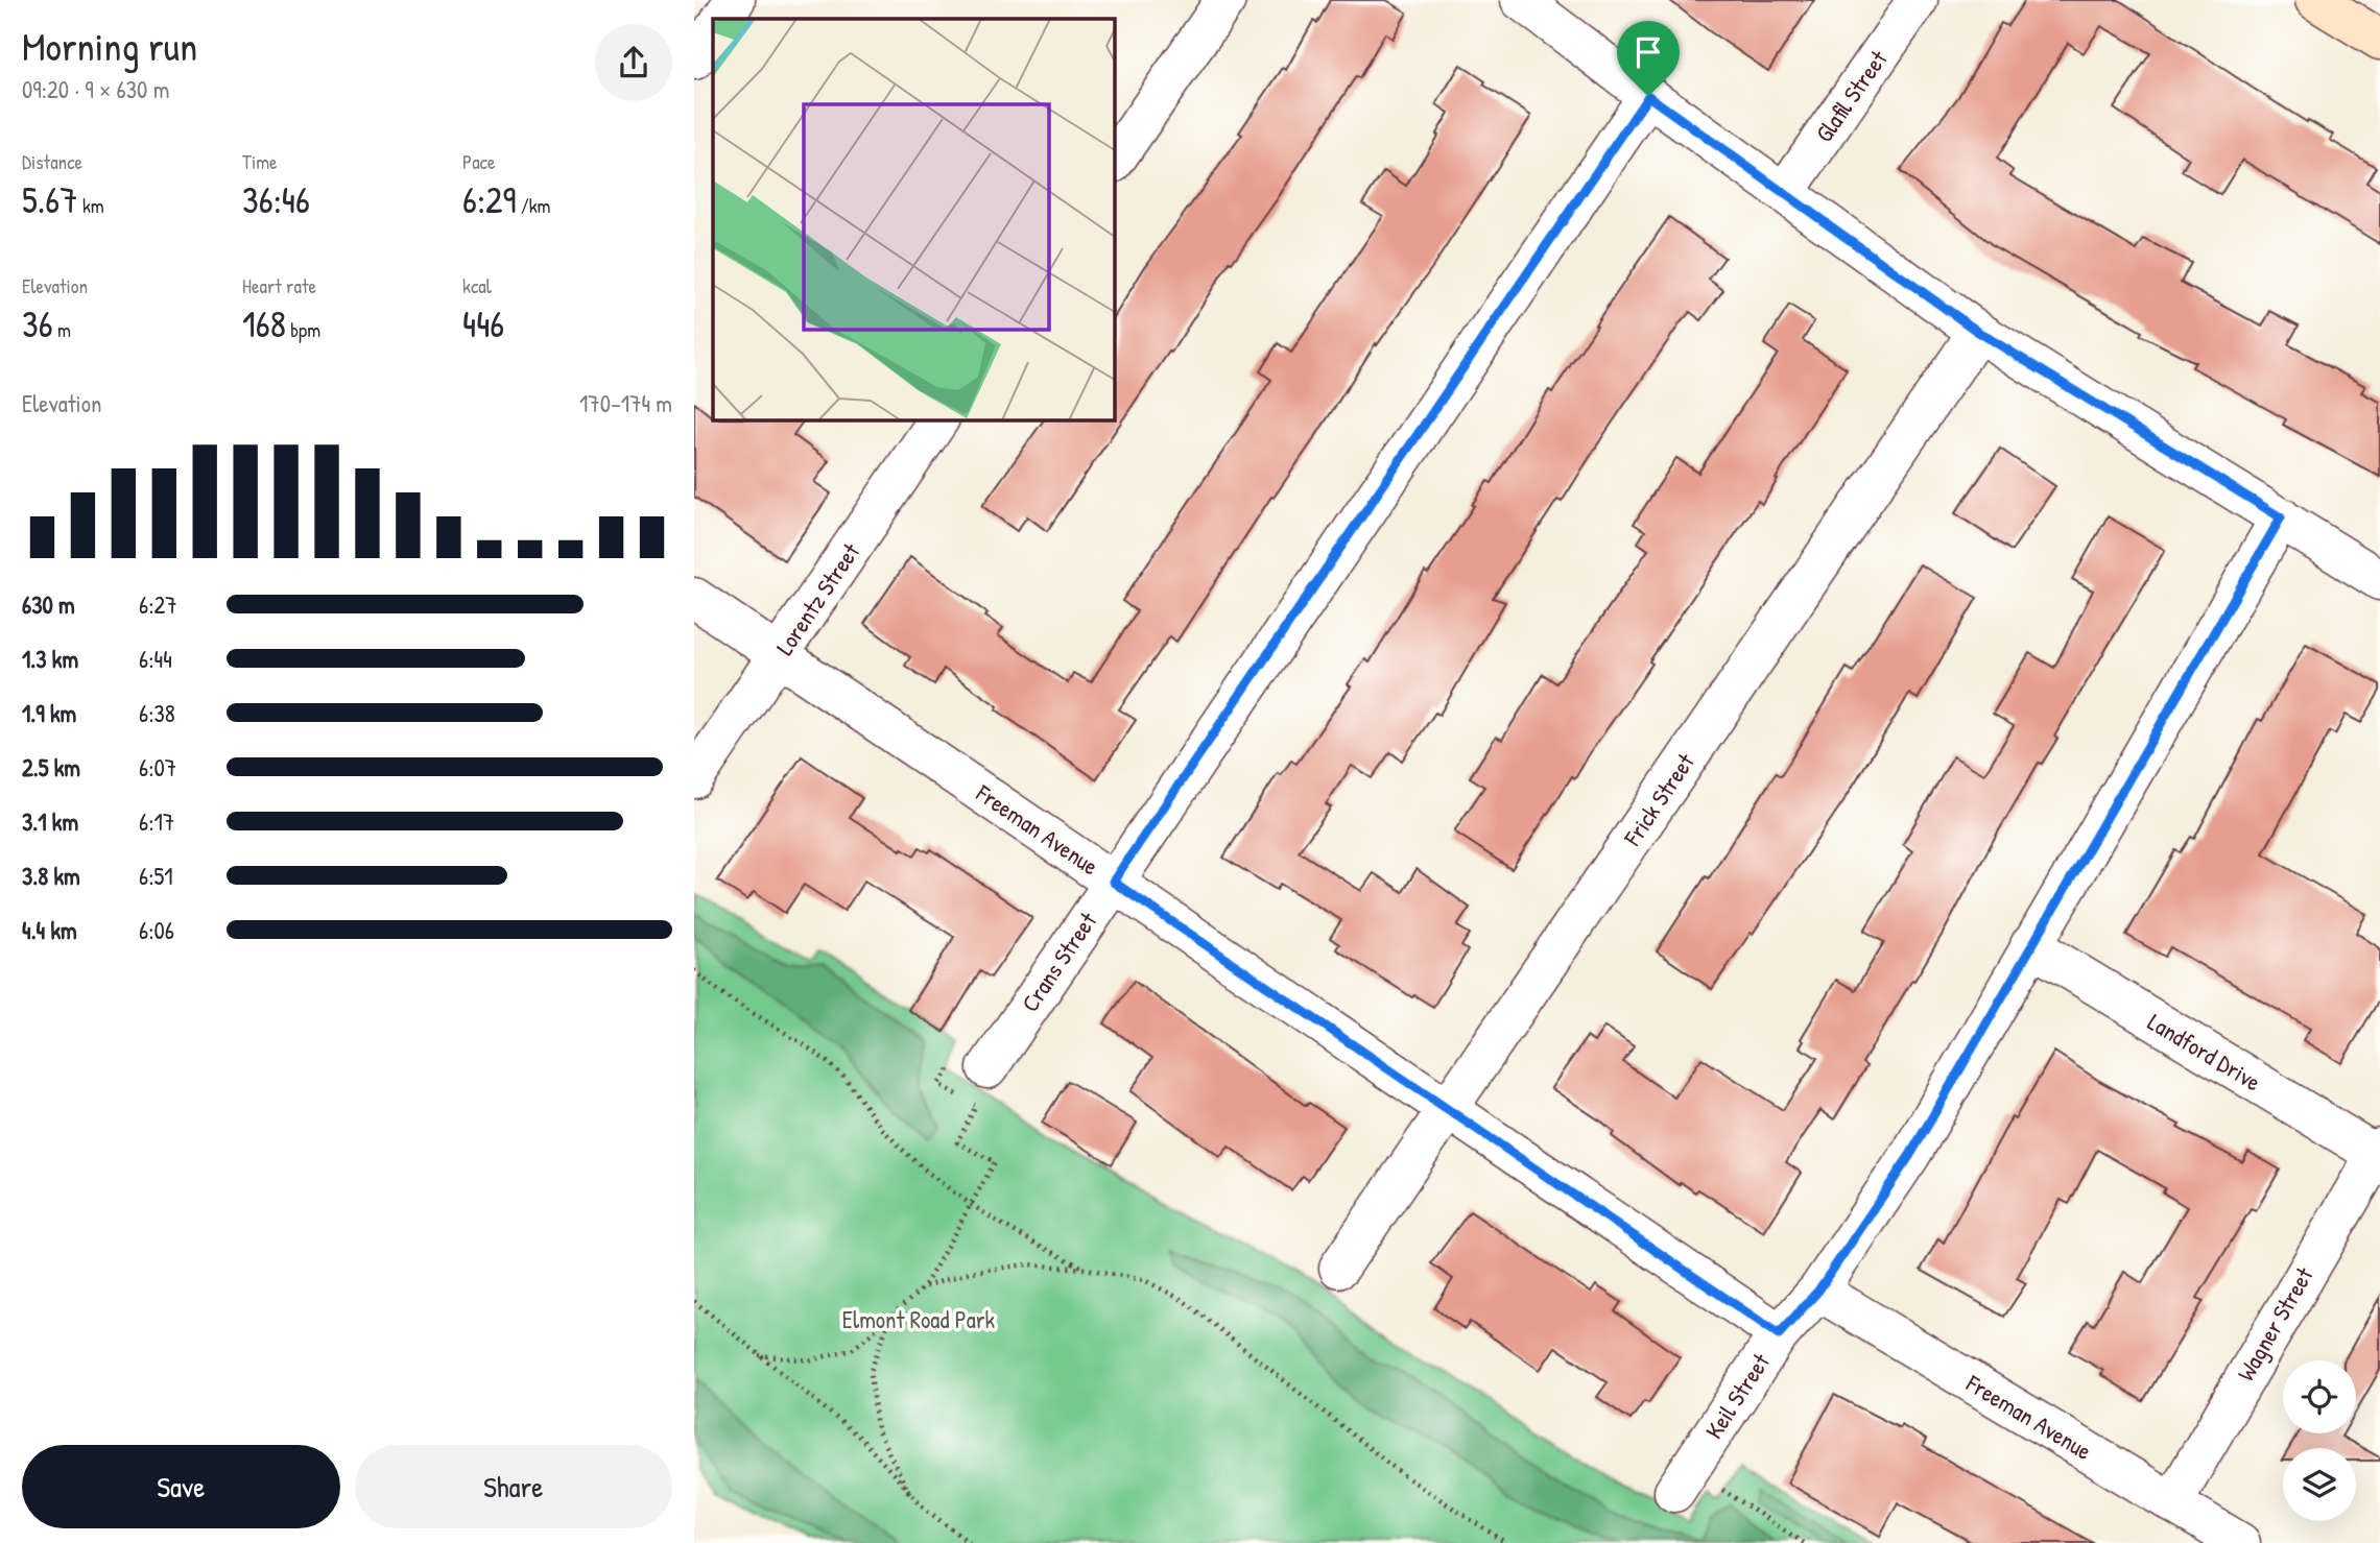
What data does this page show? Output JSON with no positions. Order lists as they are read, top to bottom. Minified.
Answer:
{"streets":{"street":["Glafil Street","Lorentz Street","Frick Street","Freeman Avenue","Crans Street","Landford Drive","Wagner Street","Keil Street"]},"crossings":[["Lorentz Street","Freeman Avenue"],["Frick Street","Freeman Avenue"],["Freeman Avenue","Crans Street"],["Freeman Avenue","Wagner Street"],["Freeman Avenue","Keil Street"],["Landford Drive","Wagner Street"],["Landford Drive","Keil Street"]],"parks":["Elmont Road Park"],"page":{"heading":["Morning run","09:20 · 9 × 630 m"],"stats":[["Distance","5.67 km"],["Time","36:46"],["Pace","6:29 /km"],["Elevation","36 m"],["Heart rate","168 bpm"],["kcal","446"]],"chart":["Elevation","170–174 m"],"list":[{"name":"630 m","note":"6:27"},{"name":"1.3 km","note":"6:44"},{"name":"1.9 km","note":"6:38"},{"name":"2.5 km","note":"6:07"},{"name":"3.1 km","note":"6:17"},{"name":"3.8 km","note":"6:51"},{"name":"4.4 km","note":"6:06"}],"buttons":["Save","Share"]}}
